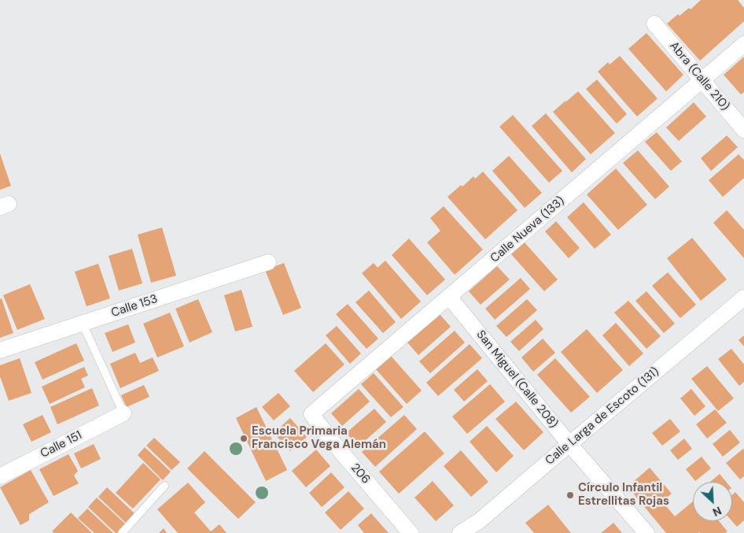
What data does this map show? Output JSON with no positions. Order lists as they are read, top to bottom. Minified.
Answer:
{"streets":{"street":["Abra (Calle 210)","Calle Nueva (133)","Calle 153","San Miguel (Calle 208)","Calle Larga de Escoto (131)","Calle 151","206"]},"crossings":[["Abra (Calle 210)","Calle Nueva (133)"],["Calle Nueva (133)","San Miguel (Calle 208)"],["Calle Nueva (133)","206"],["San Miguel (Calle 208)","Calle Larga de Escoto (131)"]],"places":["Escuela Primaria Francisco Vega Alemán","Círculo Infantil Estrellitas Rojas"],"north":"bottom right"}
